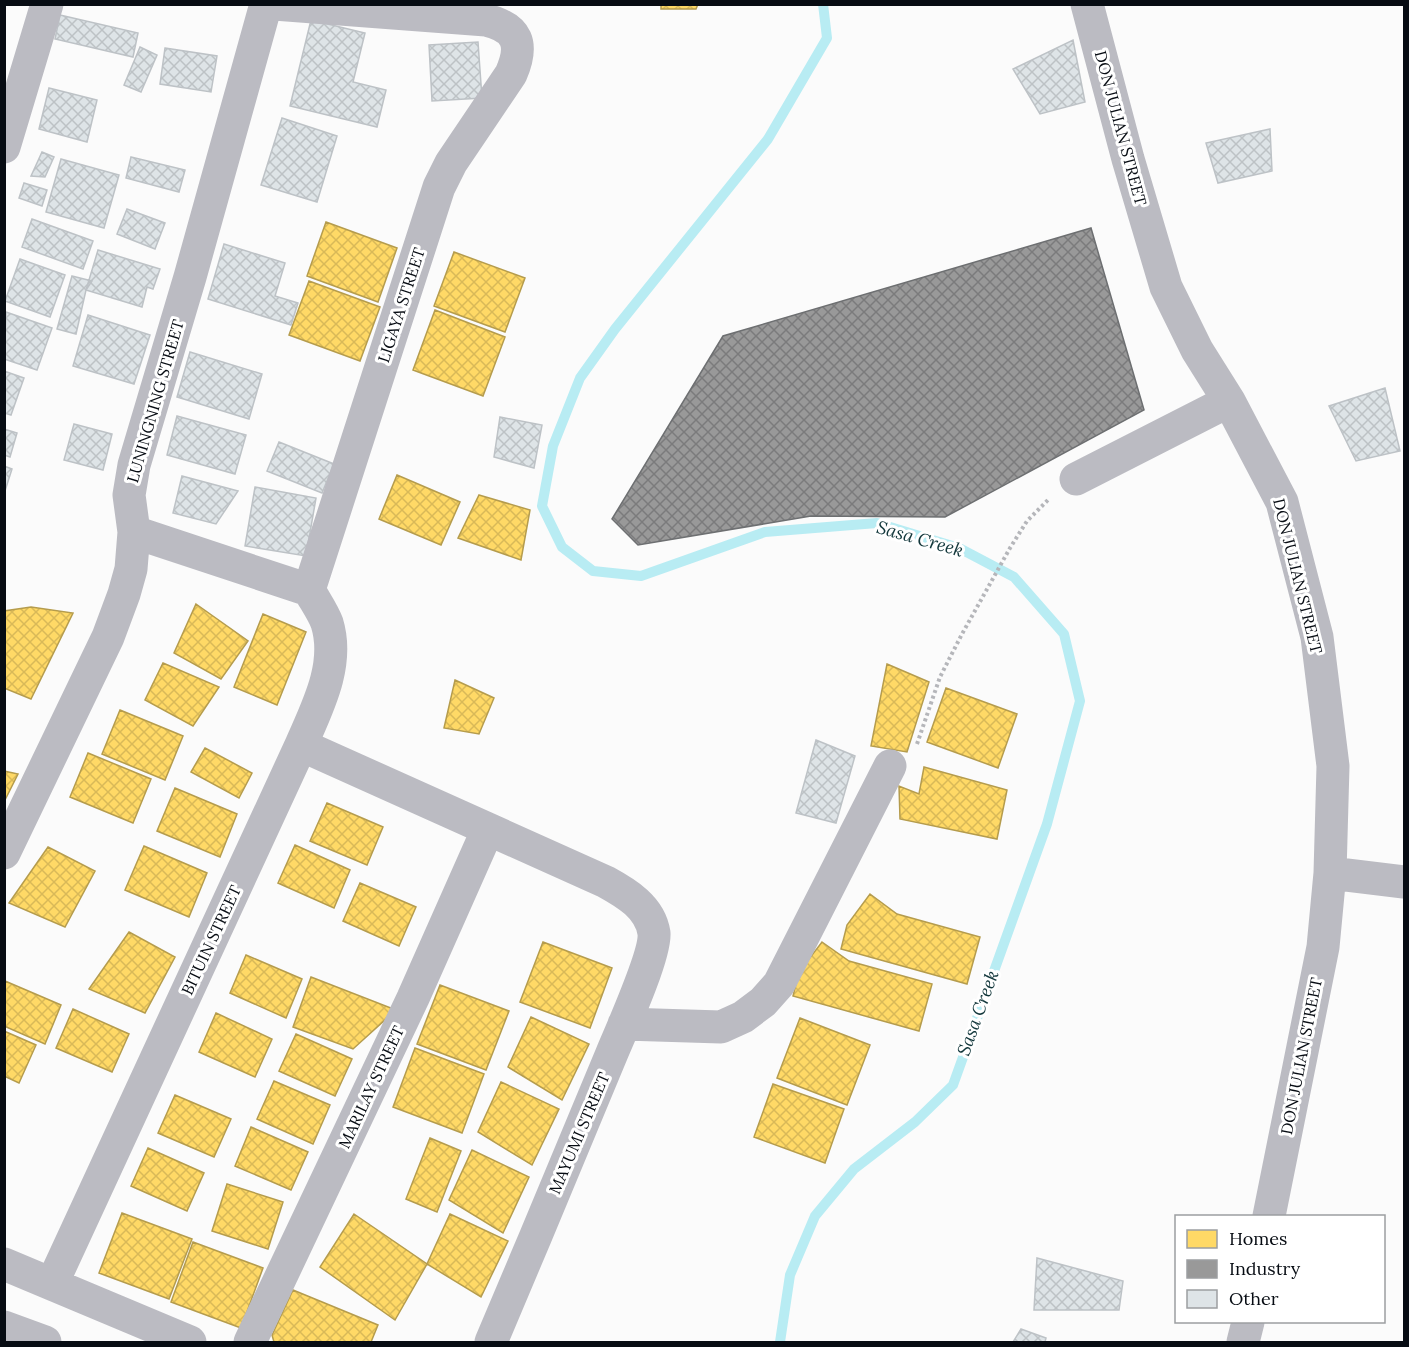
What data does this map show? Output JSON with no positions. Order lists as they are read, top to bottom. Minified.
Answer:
{"streets":{"street":["DON JULIAN STREET","LIGAYA STREET","LUNINGNING STREET","BITUIN STREET","MARILAY STREET","MAYUMI STREET"]},"crossings":[["LIGAYA STREET","BITUIN STREET"],["MARILAY STREET","MAYUMI STREET"]],"water":["Sasa Creek"],"legend":["Homes","Industry","Other"]}
